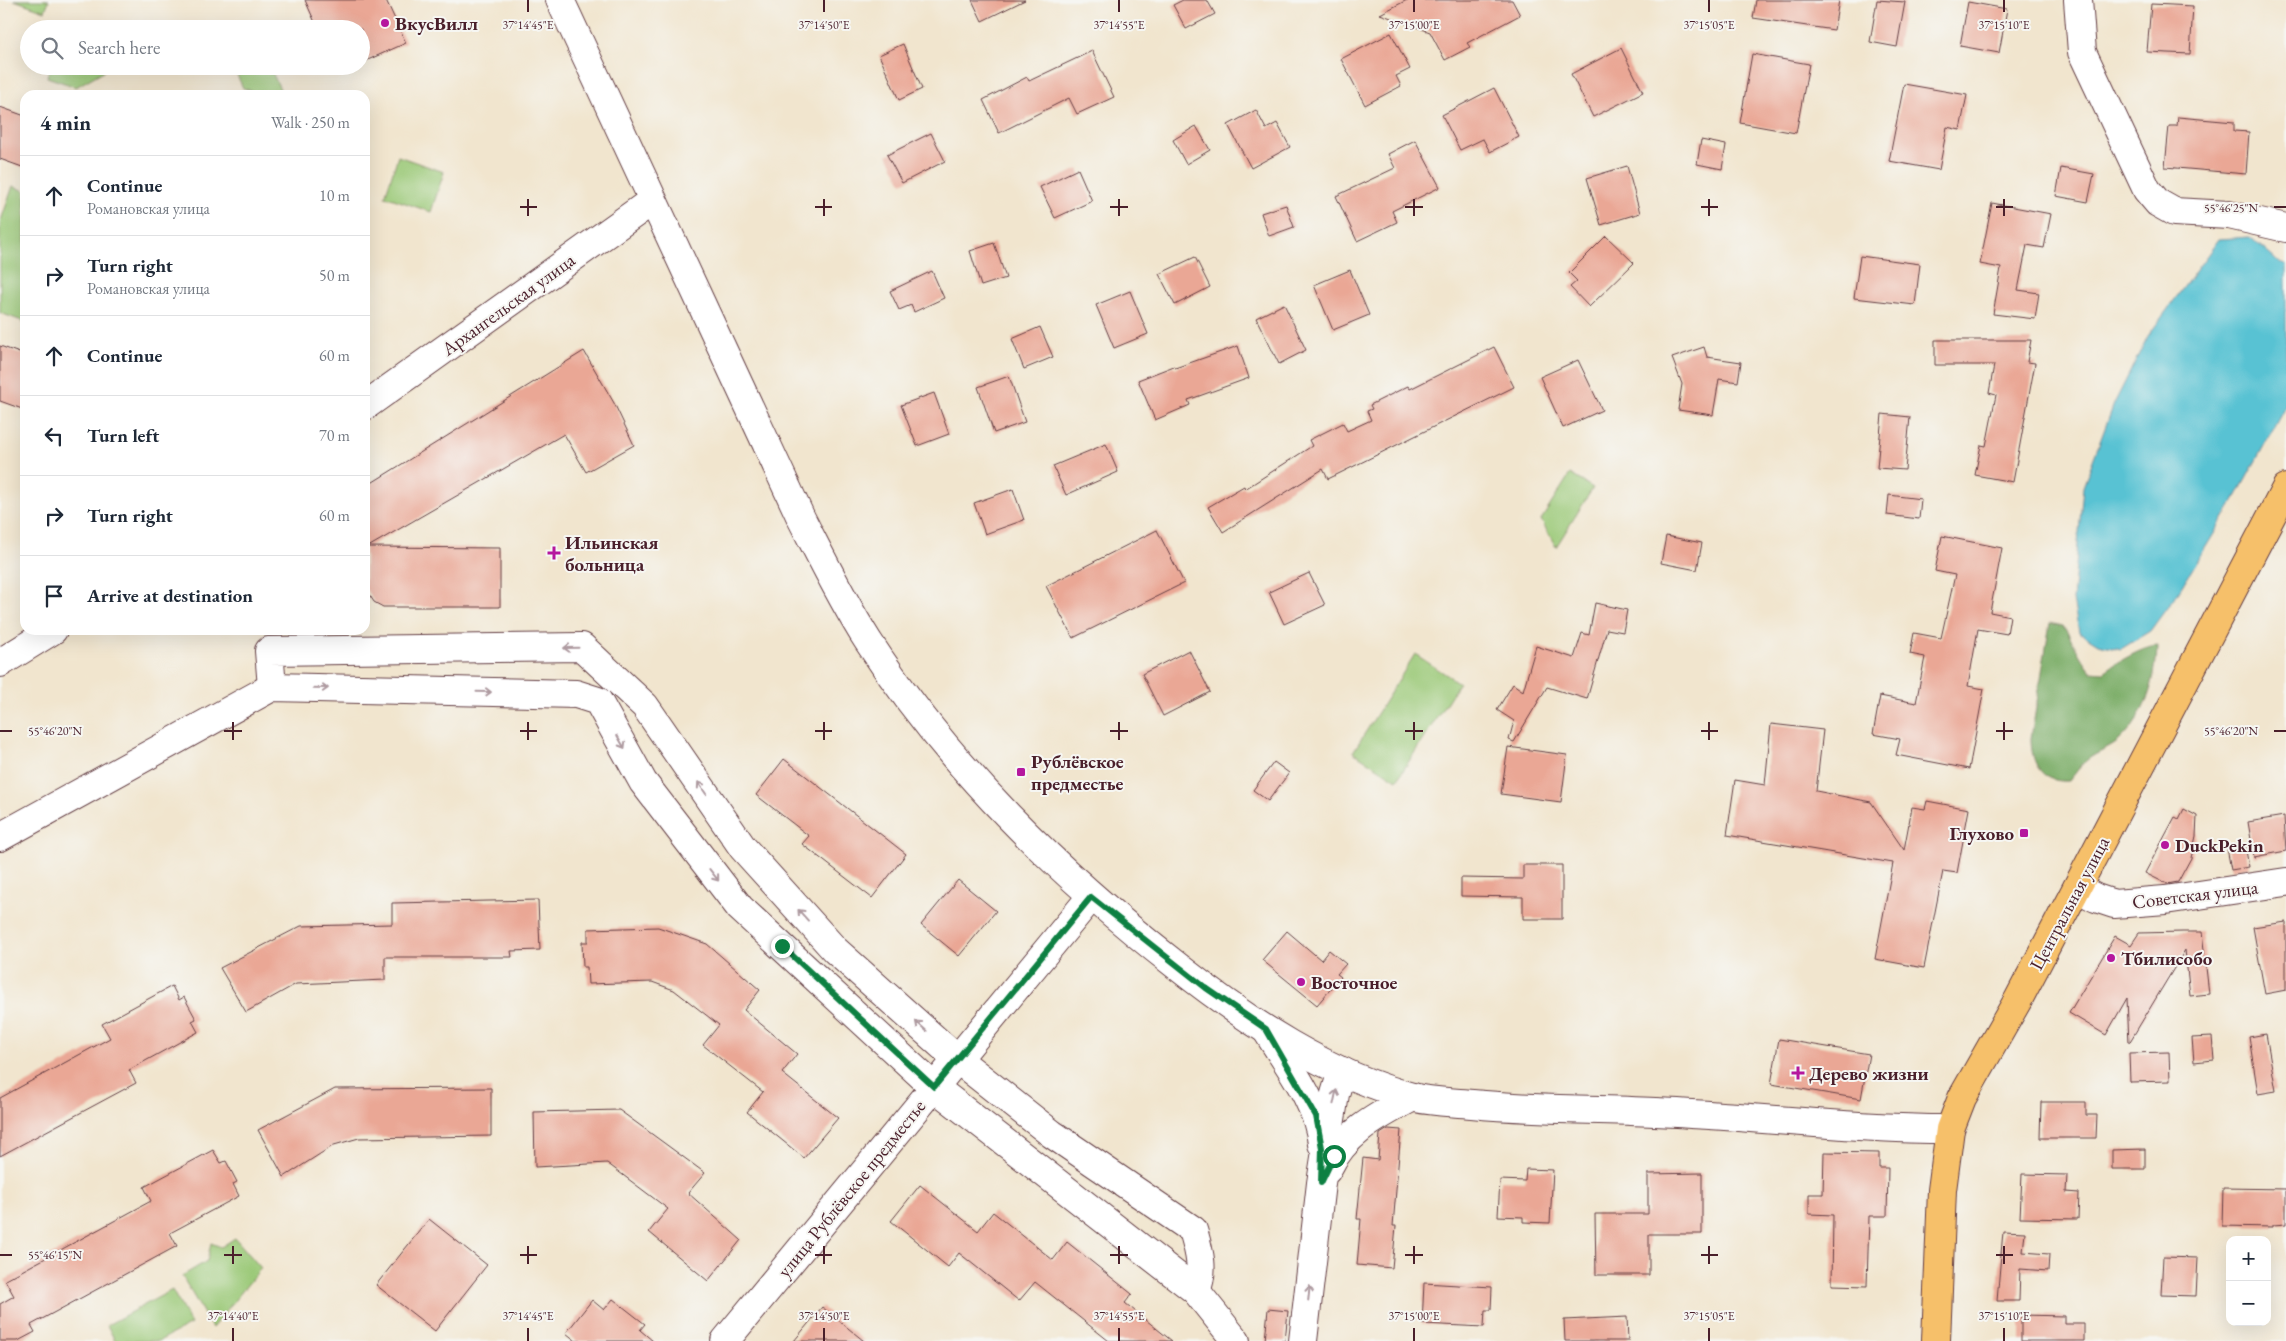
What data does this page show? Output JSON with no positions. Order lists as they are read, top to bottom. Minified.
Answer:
{"streets":{"main road":["Центральная улица"],"street":["Архангельская улица","Советская улица","улица Рублёвское предместье"]},"crossings":[["Советская улица","Центральная улица"]],"places":{"other":["ВкусВилл","DuckPekin","Тбилисобо","Восточное"],"health":["Ильинская больница","Дерево жизни"],"transit":["Рублёвское предместье","Глухово"]},"page":{"search":"Search here","heading":["4 min","Walk · 250 m"],"list":[["Continue","Романовская улица","10 m"],["Turn right","Романовская улица","50 m"],["Continue","60 m"],["Turn left","70 m"],["Turn right","60 m"],"Arrive at destination"],"map_buttons":["+","−"]},"coordinates":["37°14'45\"E","37°14'50\"E","37°14'55\"E","37°15'00\"E","37°15'05\"E","37°15'10\"E","55°46'25\"N","55°46'20\"N","55°46'15\"N","37°14'40\"E"]}
